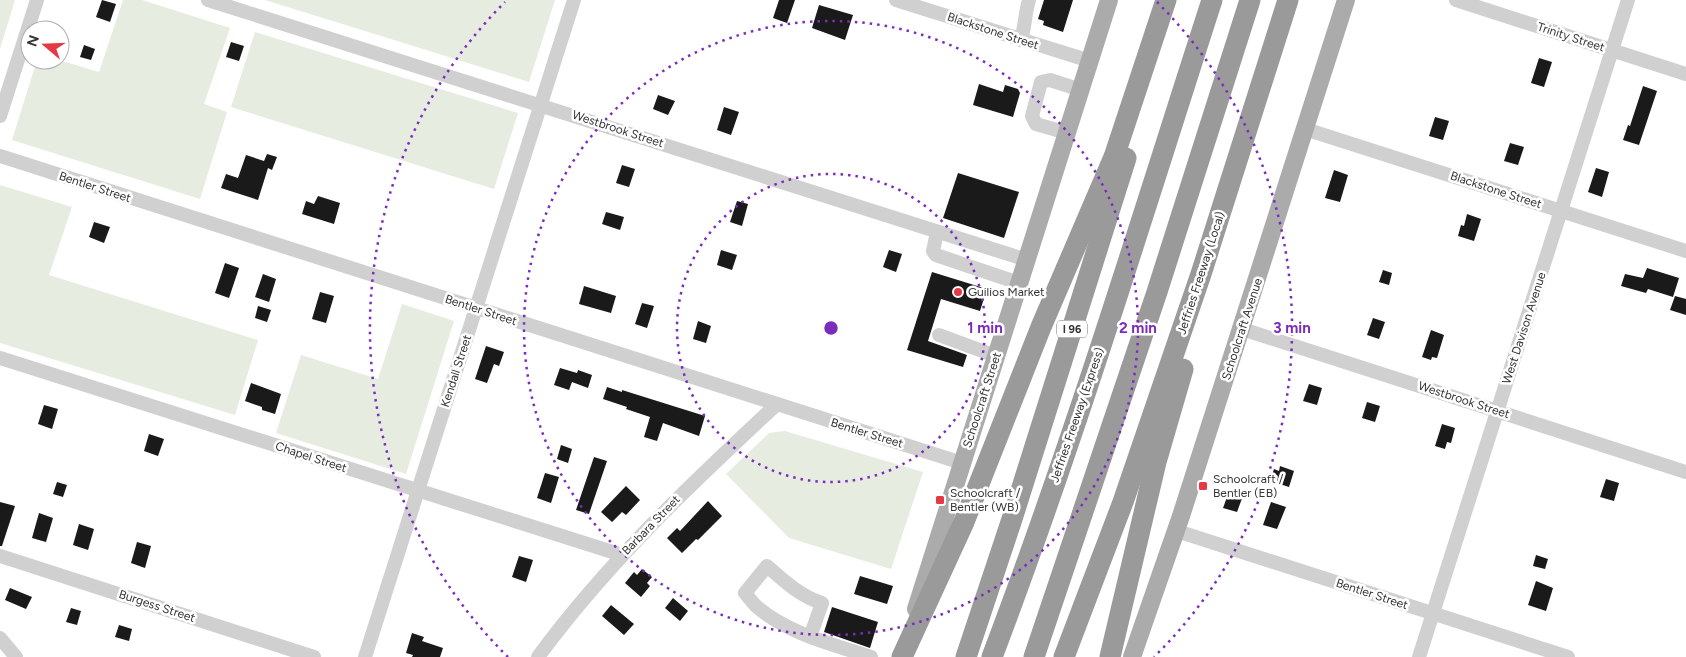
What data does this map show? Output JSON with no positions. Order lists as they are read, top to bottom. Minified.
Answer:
{"streets":{"highway":["Jeffries Freeway (Local)","I 96","Jeffries Freeway (Express)"],"main road":["Schoolcraft Avenue","Schoolcraft Street"],"street":["Blackstone Street","Trinity Street","Westbrook Street","Bentler Street","West Davison Avenue","Kendall Street","Chapel Street","Barbara Street","Burgess Street"]},"crossings":[["Blackstone Street","West Davison Avenue"],["Blackstone Street","Schoolcraft Avenue"],["Blackstone Street","Schoolcraft Street"],["Trinity Street","West Davison Avenue"],["Westbrook Street","West Davison Avenue"],["Westbrook Street","Schoolcraft Avenue"],["Westbrook Street","Kendall Street"],["Westbrook Street","Schoolcraft Street"],["Bentler Street","West Davison Avenue"],["Bentler Street","Schoolcraft Avenue"],["Bentler Street","Kendall Street"],["Bentler Street","Schoolcraft Street"],["Bentler Street","Barbara Street"],["Kendall Street","Chapel Street"],["Chapel Street","Barbara Street"]],"places":{"other":["Guilios Market"],"transit":["Schoolcraft / Bentler (EB)","Schoolcraft / Bentler (WB)"]},"north":"left","rings":["1 min","2 min","3 min"]}
